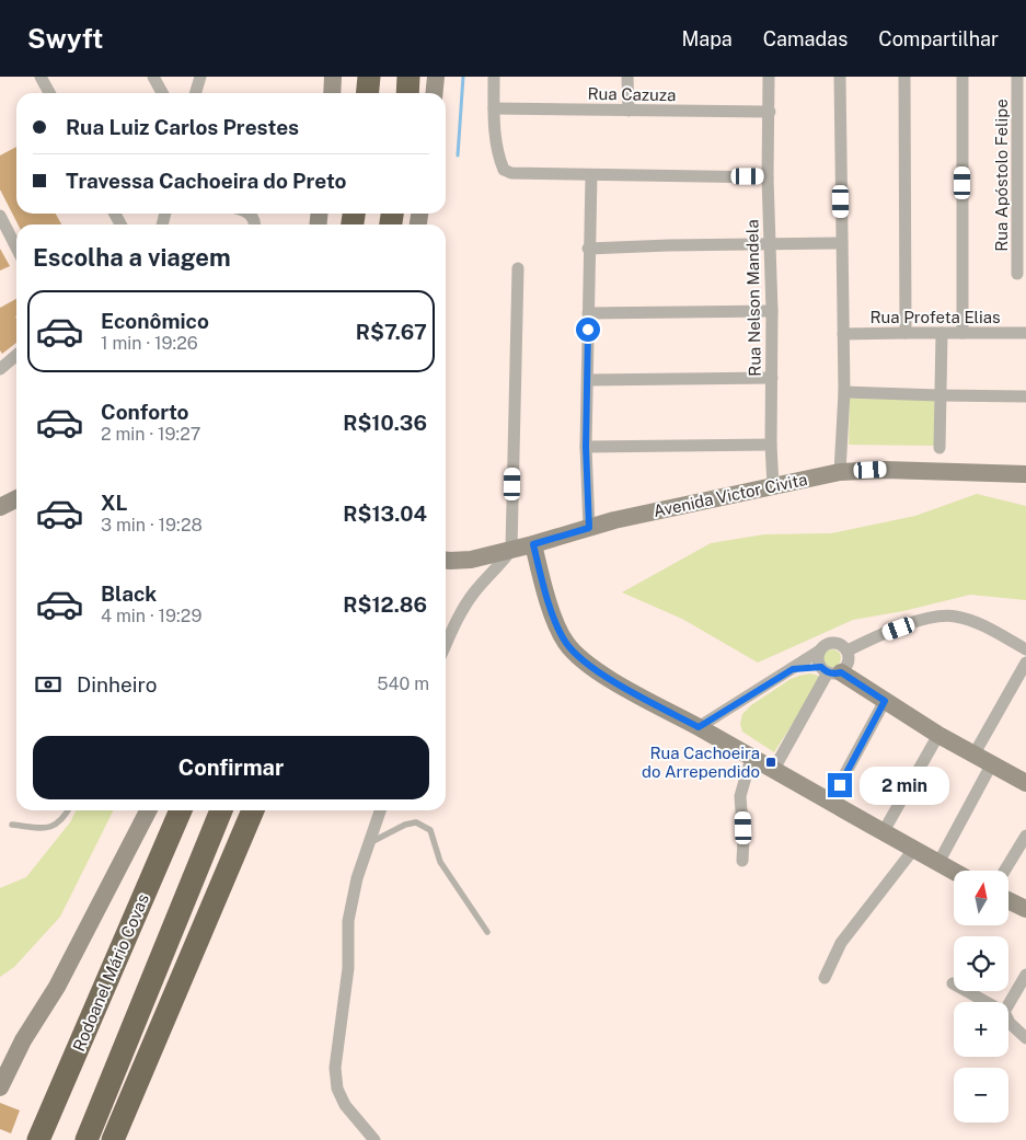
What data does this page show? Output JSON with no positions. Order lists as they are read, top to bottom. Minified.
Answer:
{"streets":{"highway":["Rodoanel Mário Covas"],"main road":["Avenida Victor Civita"],"street":["Rua Cazuza","Rua Apóstolo Felipe","Rua Nelson Mandela","Rua Profeta Elias"]},"crossings":[["Rua Cazuza","Rua Nelson Mandela"],["Rua Nelson Mandela","Avenida Victor Civita"]],"places":{"transit":["Rua Cachoeira do Arrependido"]},"north":"top","page":{"header":"Swyft","nav":["Mapa","Camadas","Compartilhar"],"banner":["Rua Luiz Carlos Prestes","Travessa Cachoeira do Preto"],"heading":"Escolha a viagem","list":[{"name":"Econômico","note":"1 min · 19:26","value":"R$7.67"},{"name":"Conforto","note":"2 min · 19:27","value":"R$10.36"},{"name":"XL","note":"3 min · 19:28","value":"R$13.04"},{"name":"Black","note":"4 min · 19:29","value":"R$12.86"}],"pay":["Dinheiro","540 m"],"buttons":"Confirmar","bubble":"2 min","map_buttons":["+","−"]}}
